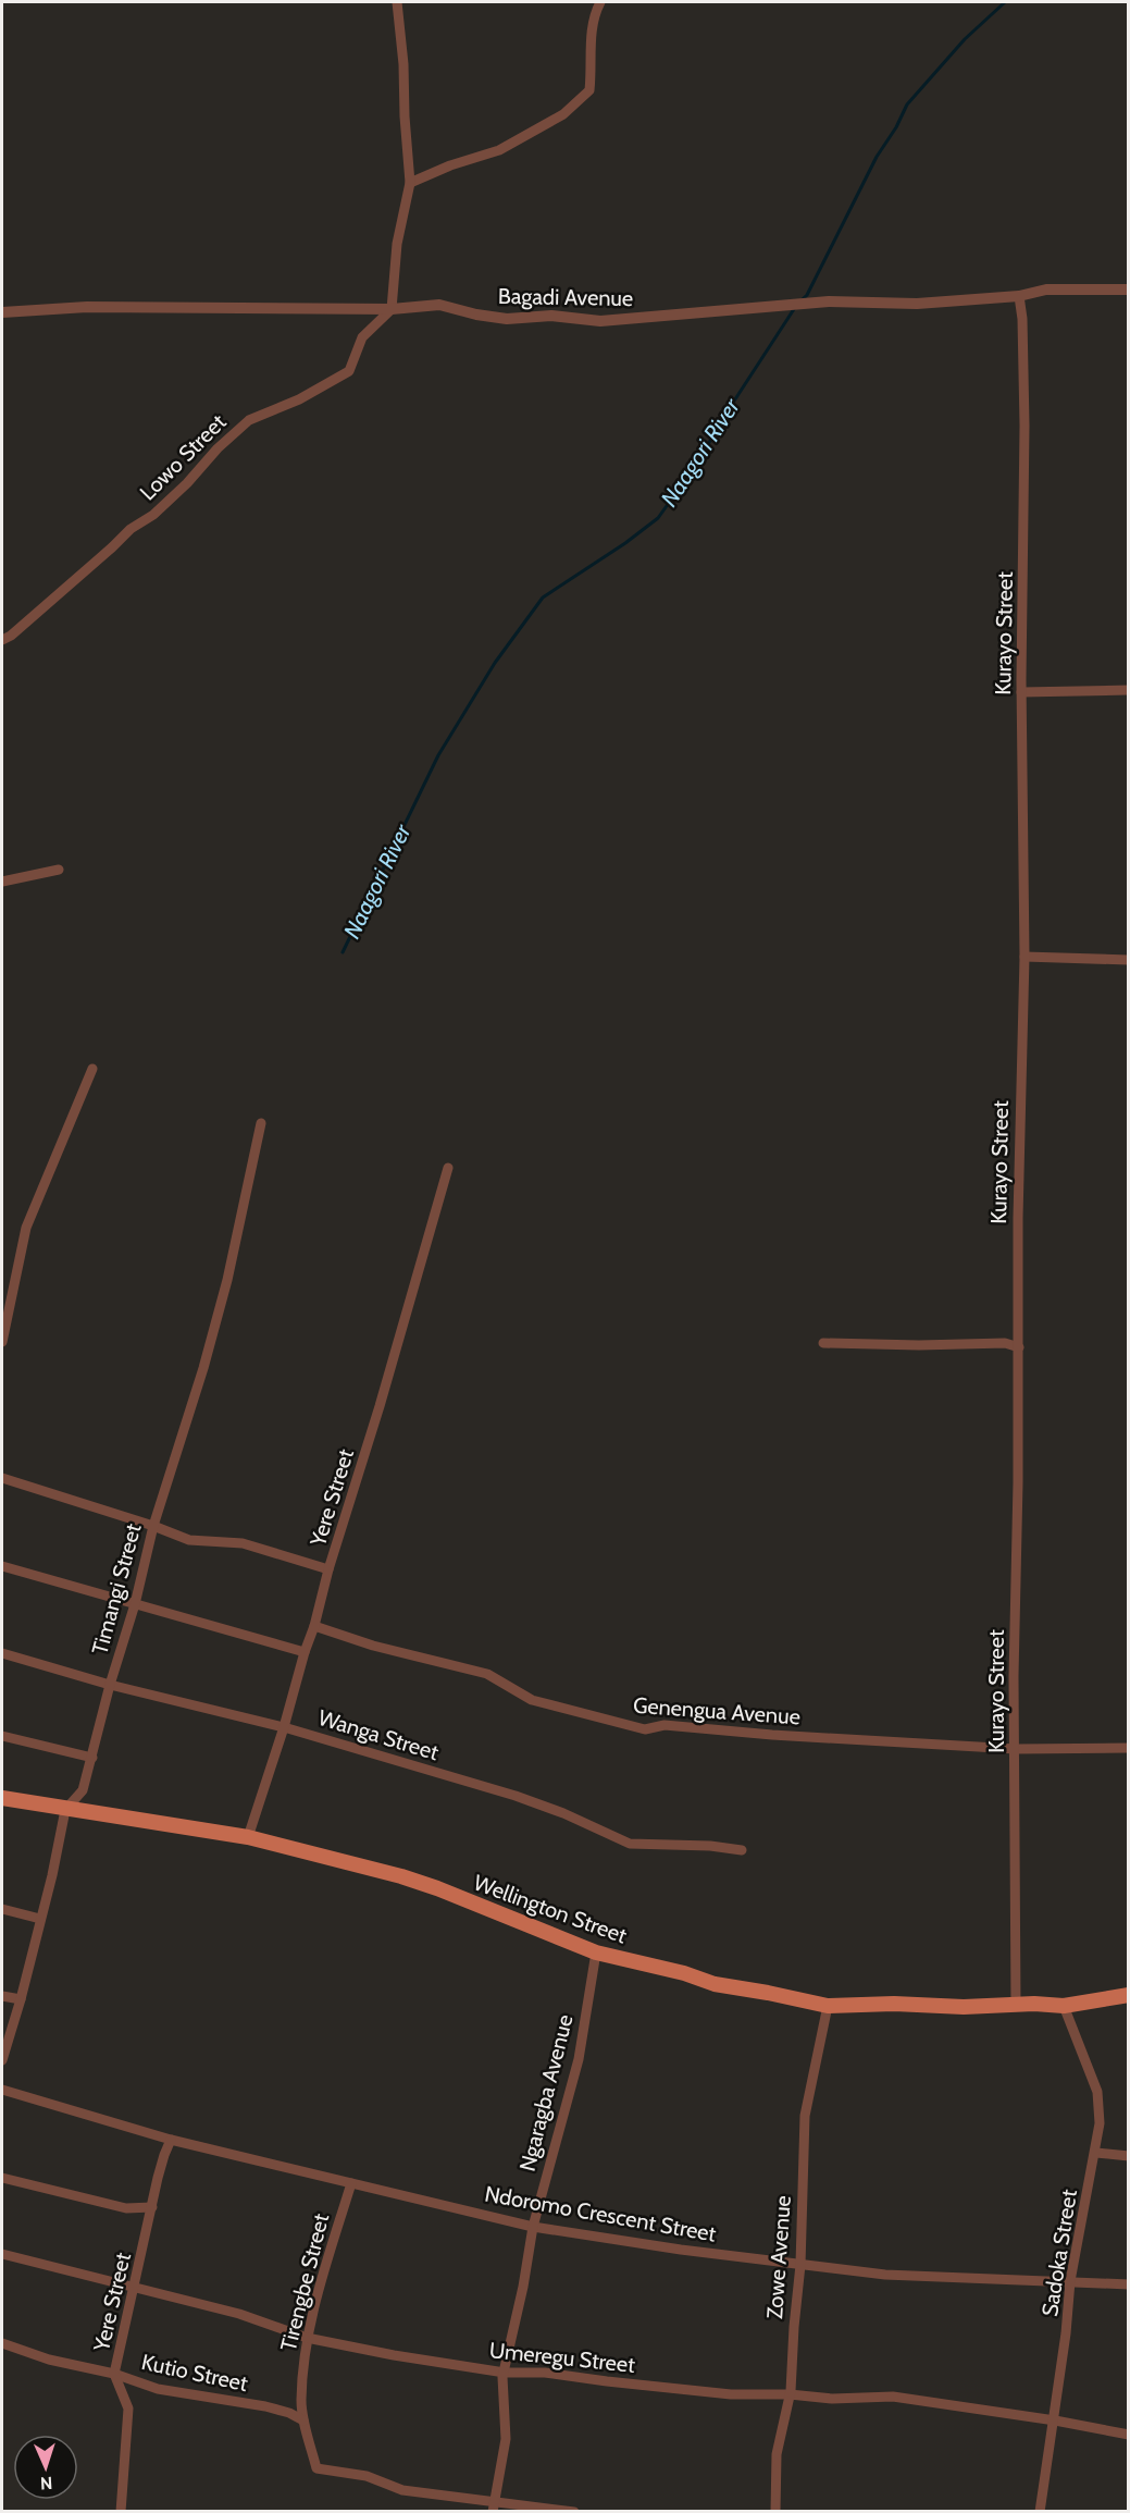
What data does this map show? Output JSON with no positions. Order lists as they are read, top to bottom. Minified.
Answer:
{"streets":{"main road":["Wellington Street"],"street":["Bagadi Avenue","Lowo Street","Kurayo Street","Yere Street","Timangi Street","Genengua Avenue","Wanga Street","Ngaragba Avenue","Ndoromo Crescent Street","Sadoka Street","Zowe Avenue","Tirengbe Street","Umeregu Street","Kutio Street"]},"crossings":[["Bagadi Avenue","Lowo Street"],["Bagadi Avenue","Kurayo Street"],["Kurayo Street","Genengua Avenue"],["Kurayo Street","Wellington Street"],["Yere Street","Genengua Avenue"],["Yere Street","Wanga Street"],["Yere Street","Wellington Street"],["Yere Street","Ndoromo Crescent Street"],["Yere Street","Umeregu Street"],["Yere Street","Kutio Street"],["Timangi Street","Wanga Street"],["Timangi Street","Wellington Street"],["Wellington Street","Ngaragba Avenue"],["Wellington Street","Sadoka Street"],["Wellington Street","Zowe Avenue"],["Ngaragba Avenue","Ndoromo Crescent Street"],["Ngaragba Avenue","Tirengbe Street"],["Ngaragba Avenue","Umeregu Street"],["Ndoromo Crescent Street","Sadoka Street"],["Ndoromo Crescent Street","Zowe Avenue"],["Ndoromo Crescent Street","Tirengbe Street"],["Sadoka Street","Umeregu Street"],["Zowe Avenue","Umeregu Street"],["Tirengbe Street","Umeregu Street"],["Tirengbe Street","Kutio Street"]],"water":["Naagori River"],"north":"bottom"}
